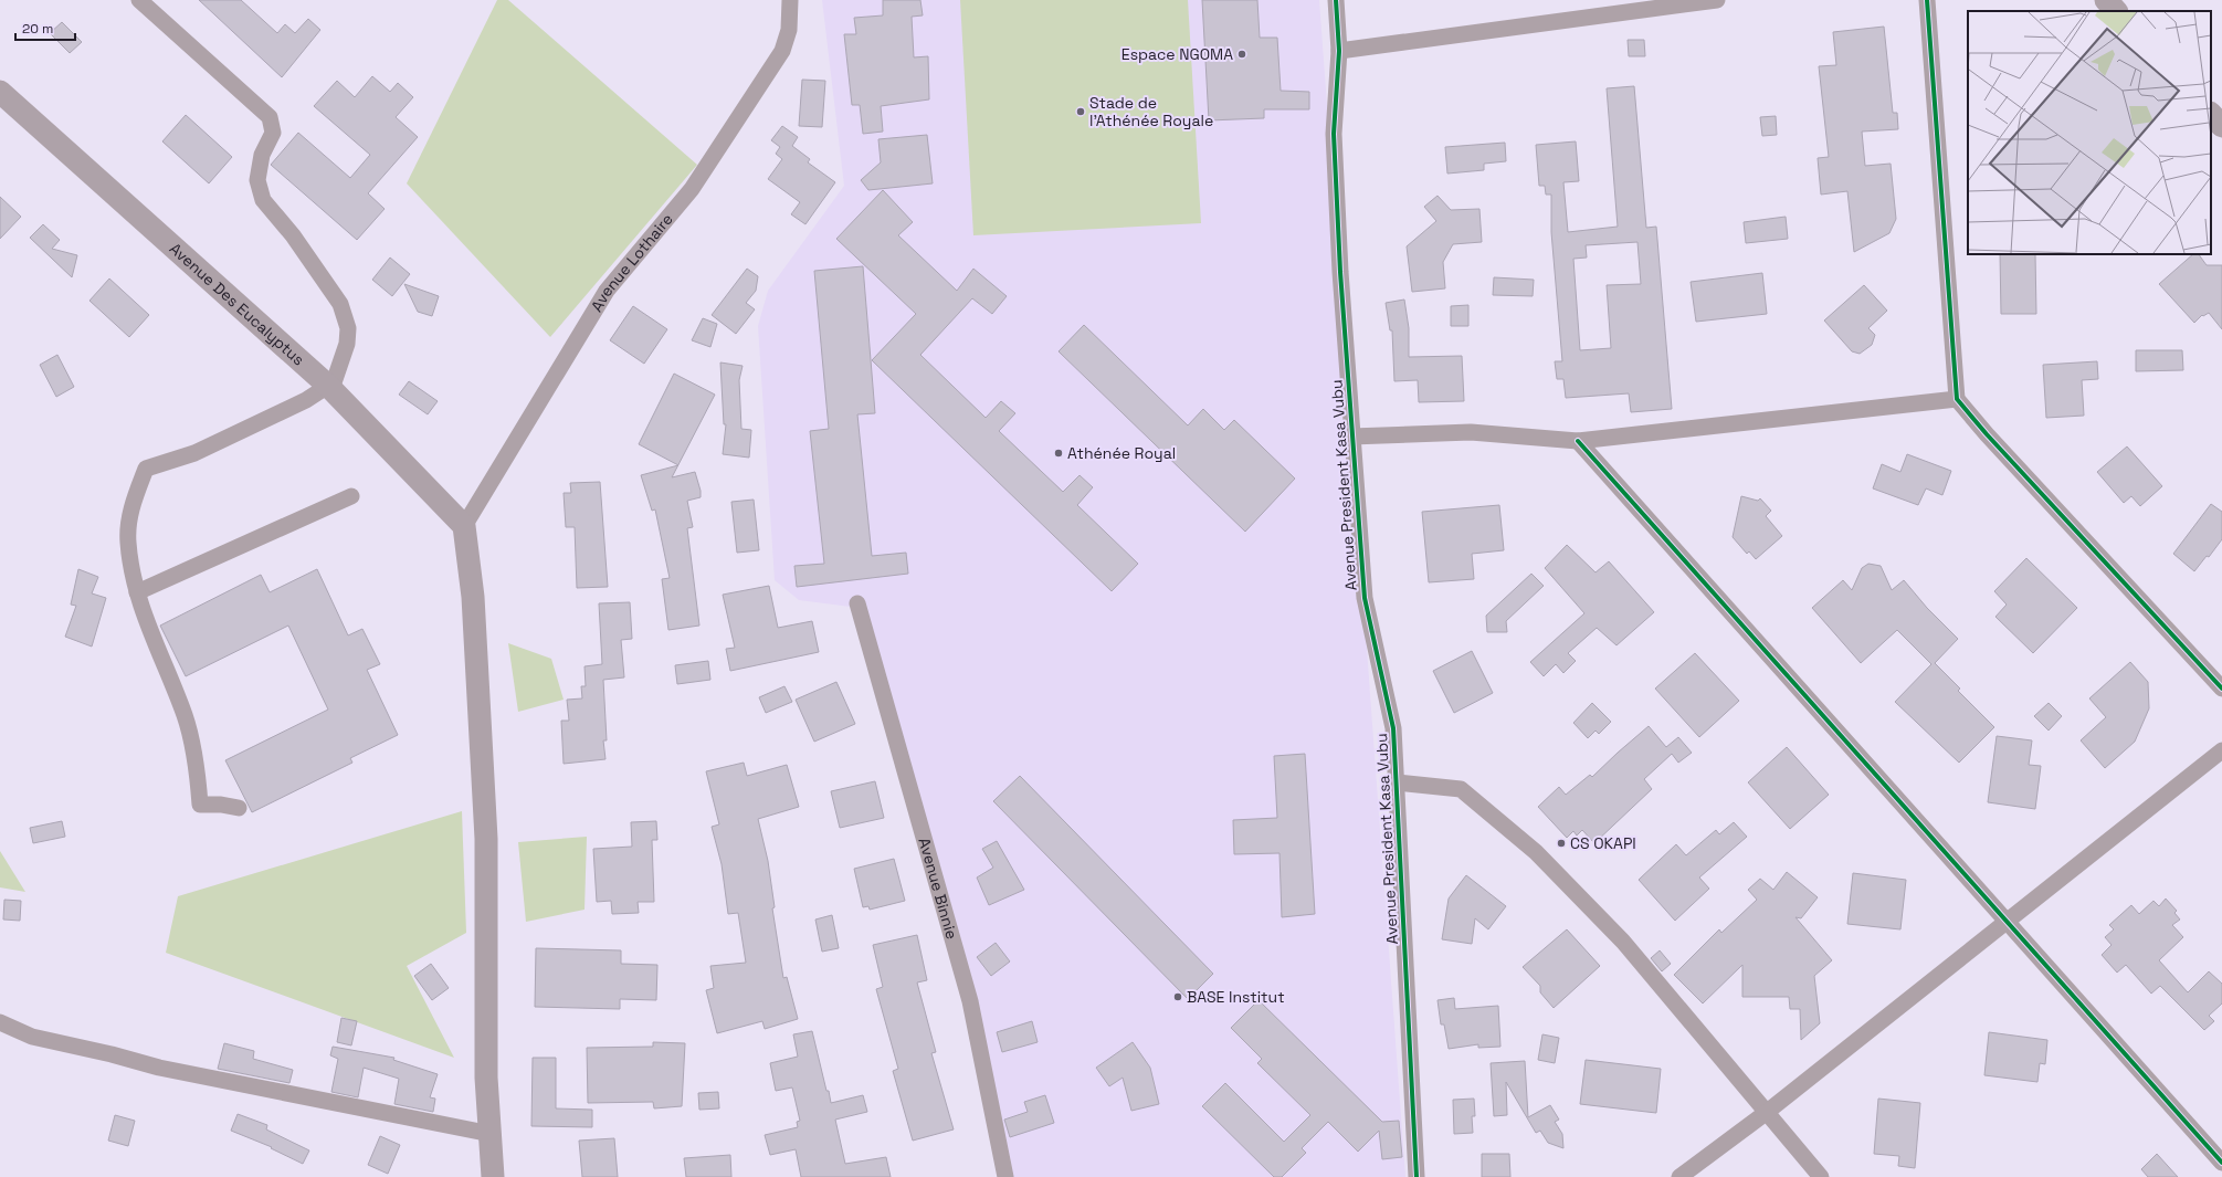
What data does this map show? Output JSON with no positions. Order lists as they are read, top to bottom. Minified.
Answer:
{"streets":{"street":["Avenue Lothaire","Avenue Des Eucalyptus","Avenue President Kasa Vubu","Avenue Binnie"]},"crossings":[["Avenue Lothaire","Avenue Des Eucalyptus"]],"places":["Espace NGOMA","Stade de l'Athénée Royale","Athénée Royal","CS OKAPI","BASE Institut"],"scale_bar":"20 m"}
